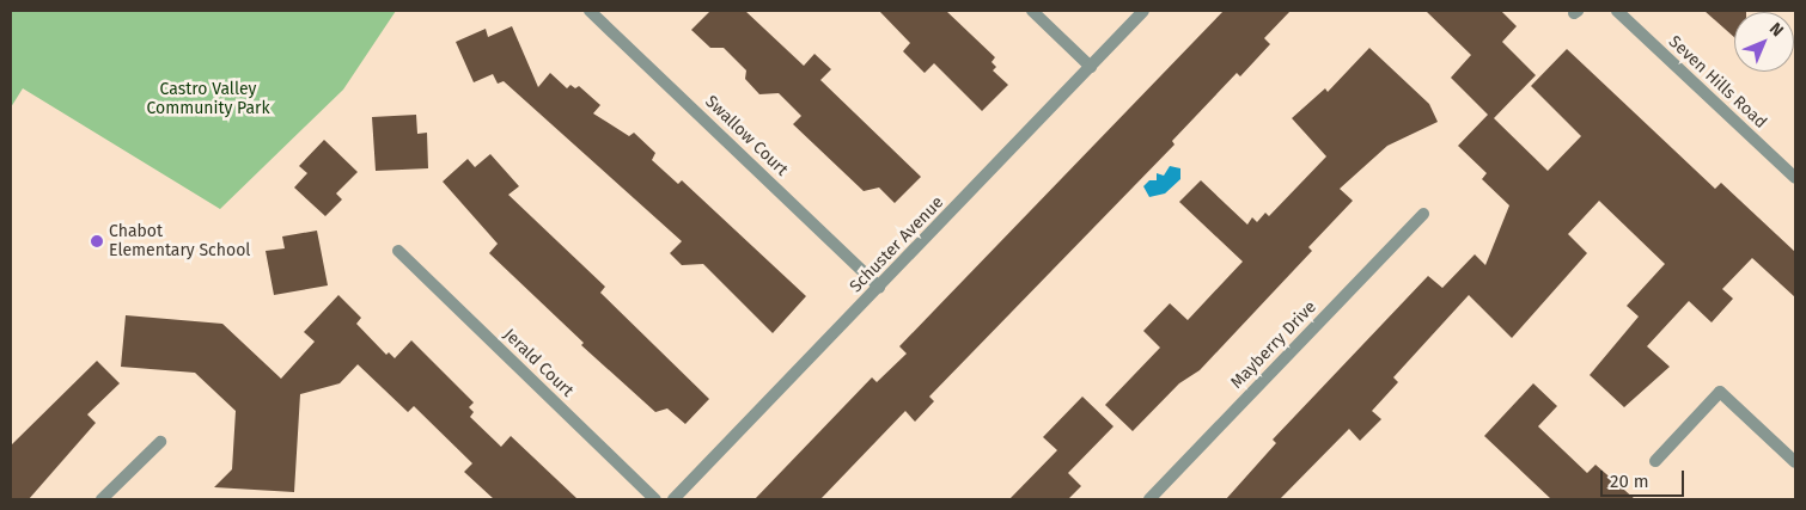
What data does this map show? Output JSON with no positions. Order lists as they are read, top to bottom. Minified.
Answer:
{"streets":{"street":["Seven Hills Road","Swallow Court","Schuster Avenue","Mayberry Drive","Jerald Court"]},"crossings":[["Swallow Court","Schuster Avenue"]],"parks":["Castro Valley Community Park"],"places":["Chabot Elementary School"],"scale_bar":"20 m","north":"top right"}
